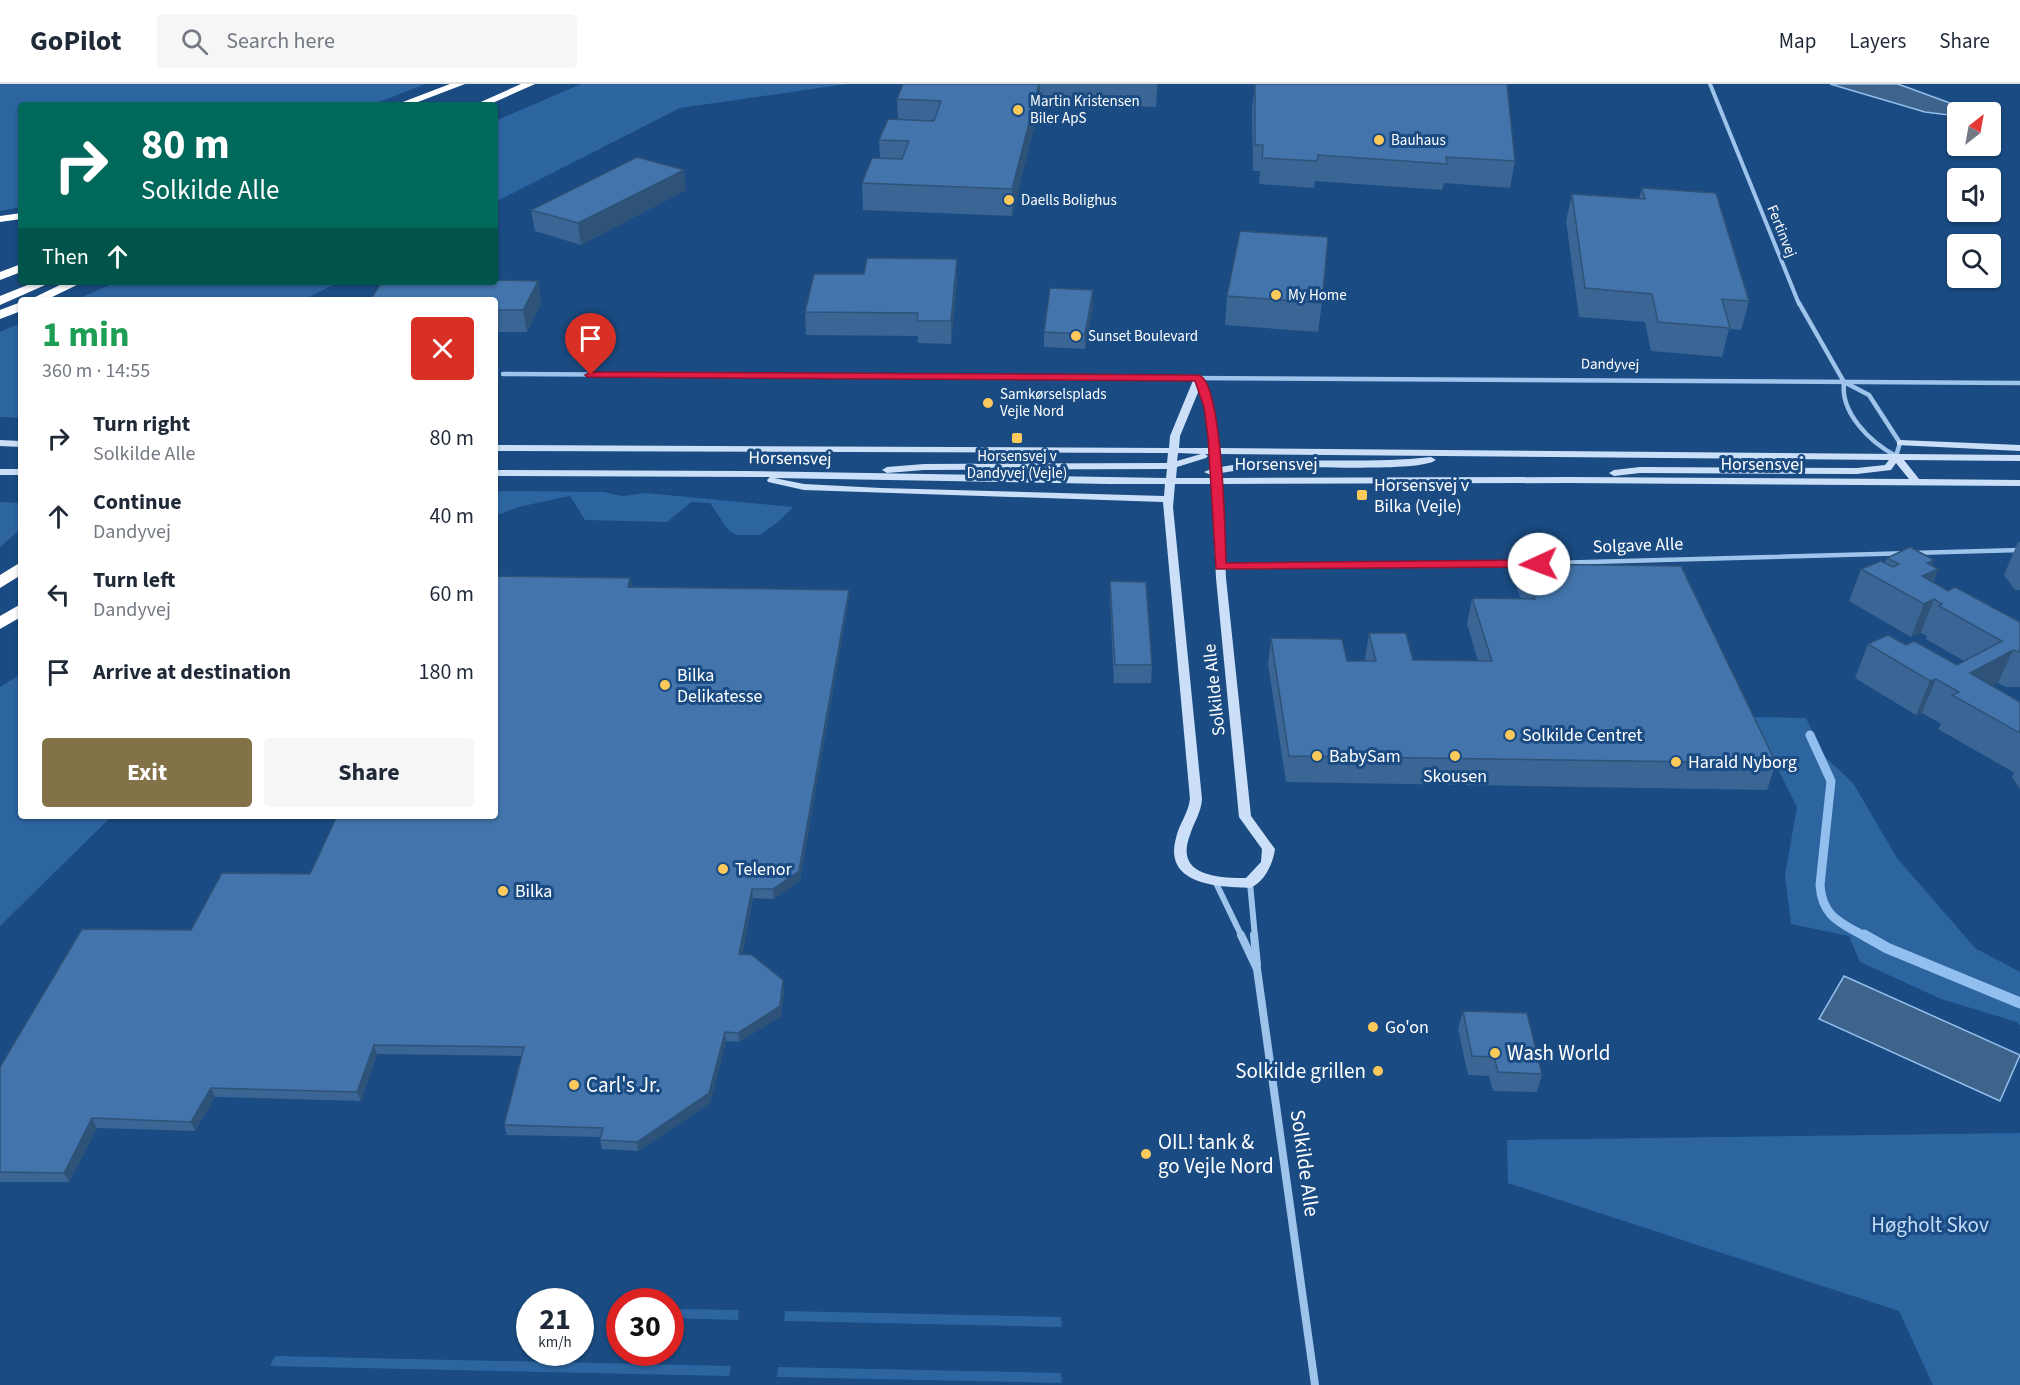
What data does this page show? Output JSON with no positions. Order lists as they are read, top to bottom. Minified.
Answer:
{"streets":{"main road":["Horsensvej","Solkilde Alle"],"street":["Fertinvej","Dandyvej","Solgave Alle"]},"crossings":[["Fertinvej","Dandyvej"],["Fertinvej","Horsensvej"],["Horsensvej","Solkilde Alle"],["Solgave Alle","Solkilde Alle"]],"parks":["Høgholt Skov"],"places":{"other":["Martin Kristensen Biler ApS","Bauhaus","Daells Bolighus","My Home","Sunset Boulevard","Samkørselsplads Vejle Nord","Bilka Delikatesse","Solkilde Centret","BabySam","Skousen","Harald Nyborg","Telenor","Bilka","Go'on","Wash World","Solkilde grillen","Carl's Jr.","OIL! tank & go Vejle Nord"],"transit":["Horsensvej v Dandyvej (Vejle)","Horsensvej v Bilka (Vejle)"]},"north":"top right","page":{"header":"GoPilot","search":"Search here","nav":["Map","Layers","Share"],"turn":["80 m","Solkilde Alle"],"then":"Then","heading":["1 min","360 m · 14:55"],"list":[{"name":"Turn right","note":"Solkilde Alle","value":"80 m"},{"name":"Continue","note":"Dandyvej","value":"40 m"},{"name":"Turn left","note":"Dandyvej","value":"60 m"},{"name":"Arrive at destination","value":"180 m"}],"buttons":["Exit","Share"],"speed":"21 km/h","limit":"30"}}
